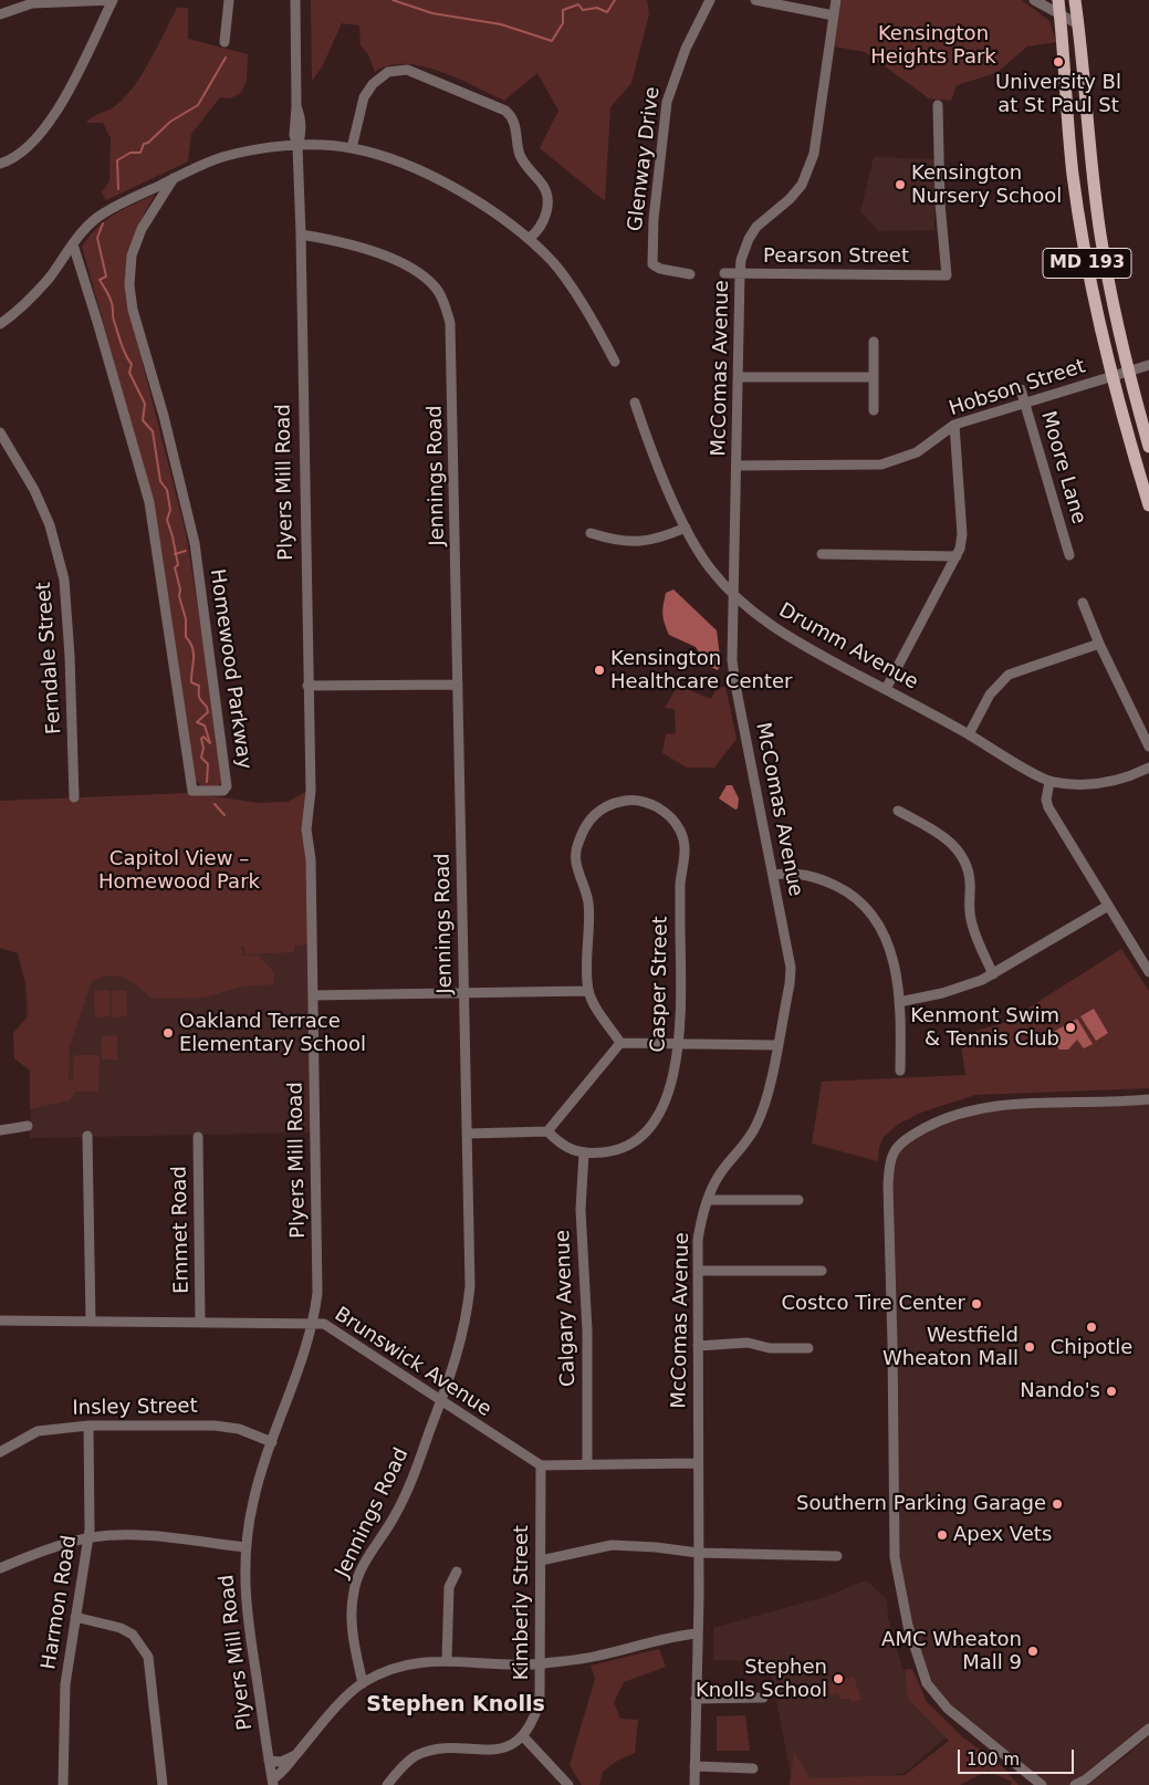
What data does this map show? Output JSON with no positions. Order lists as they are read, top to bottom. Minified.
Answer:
{"streets":{"main road":["MD 193"],"street":["Glenway Drive","Pearson Street","McComas Avenue","Hobson Street","Moore Lane","Jennings Road","Plyers Mill Road","Drumm Avenue","Ferndale Street","Homewood Parkway","Casper Street","Emmet Road","Calgary Avenue","Brunswick Avenue","Insley Street","Harmon Road","Kimberly Street"]},"crossings":[["Pearson Street","McComas Avenue"],["MD 193","Hobson Street"],["McComas Avenue","Hobson Street"],["McComas Avenue","Drumm Avenue"],["Hobson Street","Moore Lane"],["Jennings Road","Plyers Mill Road"],["Jennings Road","Brunswick Avenue"],["Plyers Mill Road","Brunswick Avenue"],["Plyers Mill Road","Insley Street"],["Casper Street","Calgary Avenue"],["Emmet Road","Brunswick Avenue"],["Brunswick Avenue","Kimberly Street"],["Insley Street","Harmon Road"]],"districts":["Stephen Knolls"],"parks":["Kensington Heights Park","Capitol View – Homewood Park"],"places":["University Bl at St Paul St","Kensington Nursery School","Kensington Healthcare Center","Kenmont Swim & Tennis Club","Oakland Terrace Elementary School","Costco Tire Center","Chipotle","Westfield Wheaton Mall","Nando's","Southern Parking Garage","Apex Vets","AMC Wheaton Mall 9","Stephen Knolls School"],"scale_bar":"100 m"}
